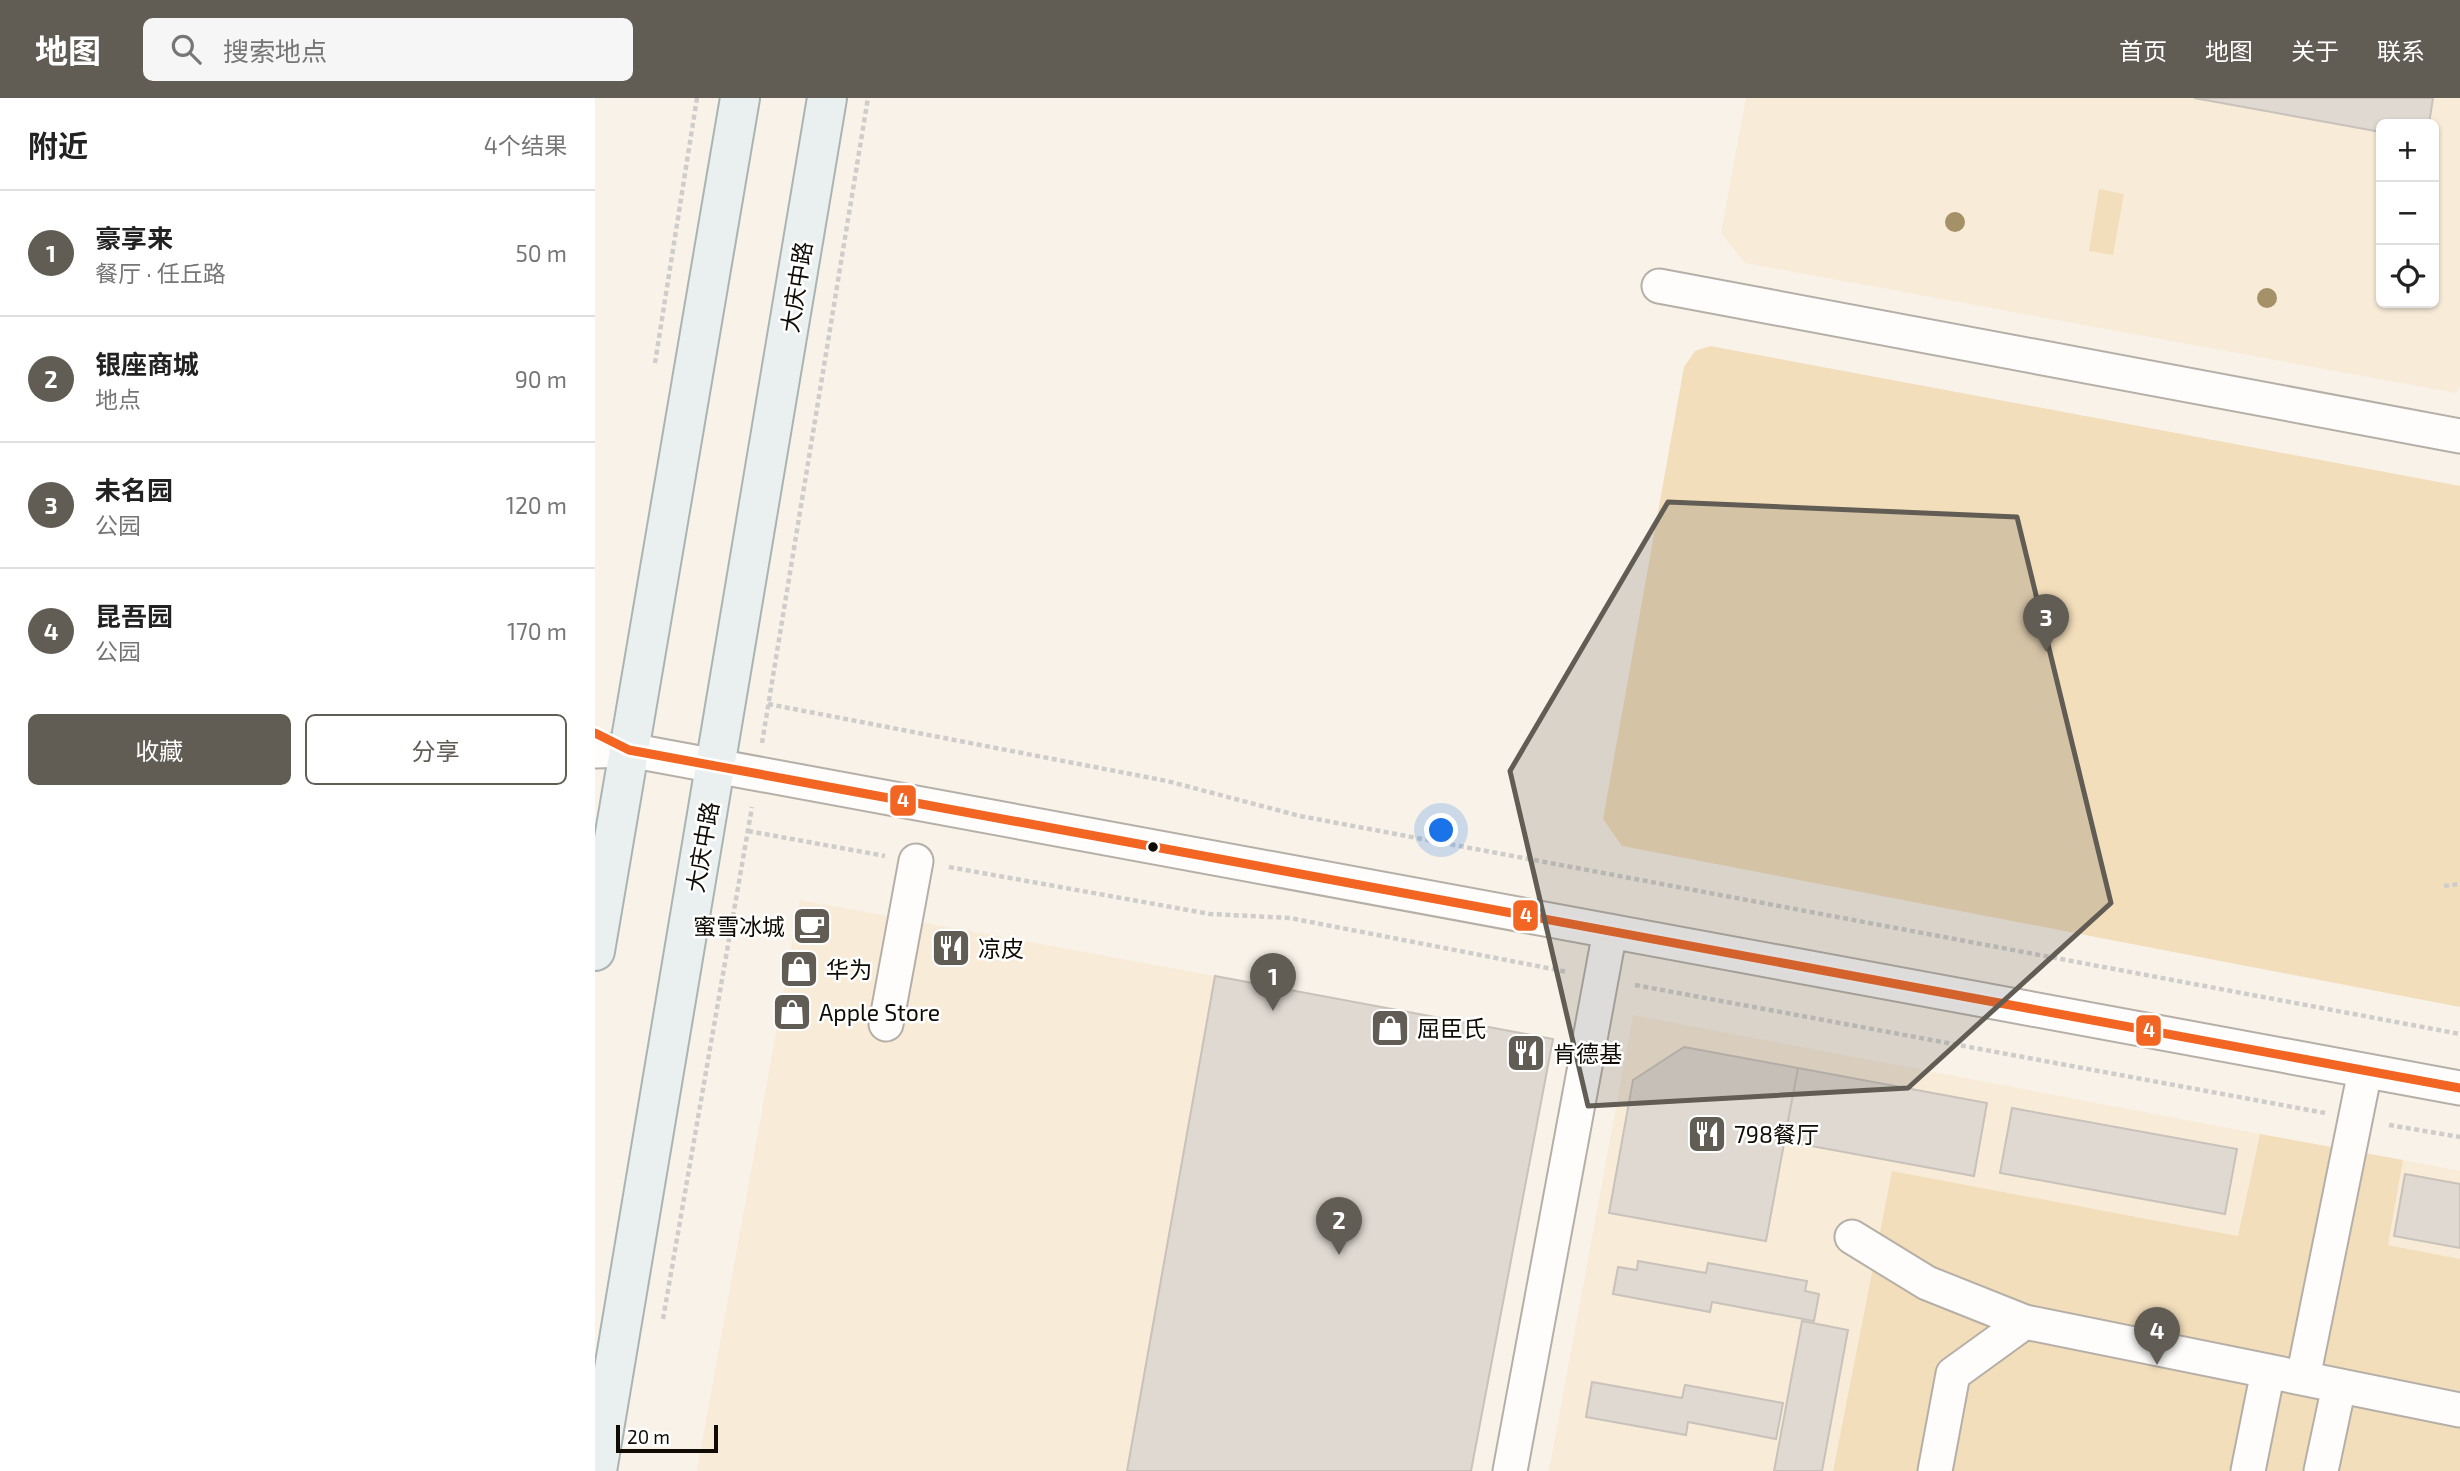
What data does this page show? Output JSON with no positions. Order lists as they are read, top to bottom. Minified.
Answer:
{"streets":{"main road":["大庆中路"]},"places":{"cafe":["蜜雪冰城"],"restaurant":["凉皮","肯德基","798餐厅"],"shop":["华为","Apple Store","屈臣氏"]},"lines":["transit line 4"],"scale_bar":"20 m","page":{"header":"地图","search":"搜索地点","nav":["首页","地图","关于","联系"],"heading":["附近","4个结果"],"map_buttons":["+","−"],"list":[{"mark":"1","name":"豪享来","note":"餐厅 · 任丘路","value":"50 m"},{"mark":"2","name":"银座商城","note":"地点","value":"90 m"},{"mark":"3","name":"未名园","note":"公园","value":"120 m"},{"mark":"4","name":"昆吾园","note":"公园","value":"170 m"}],"pins":["3","1","2","4"],"buttons":["收藏","分享"],"scale":"20 m"}}
